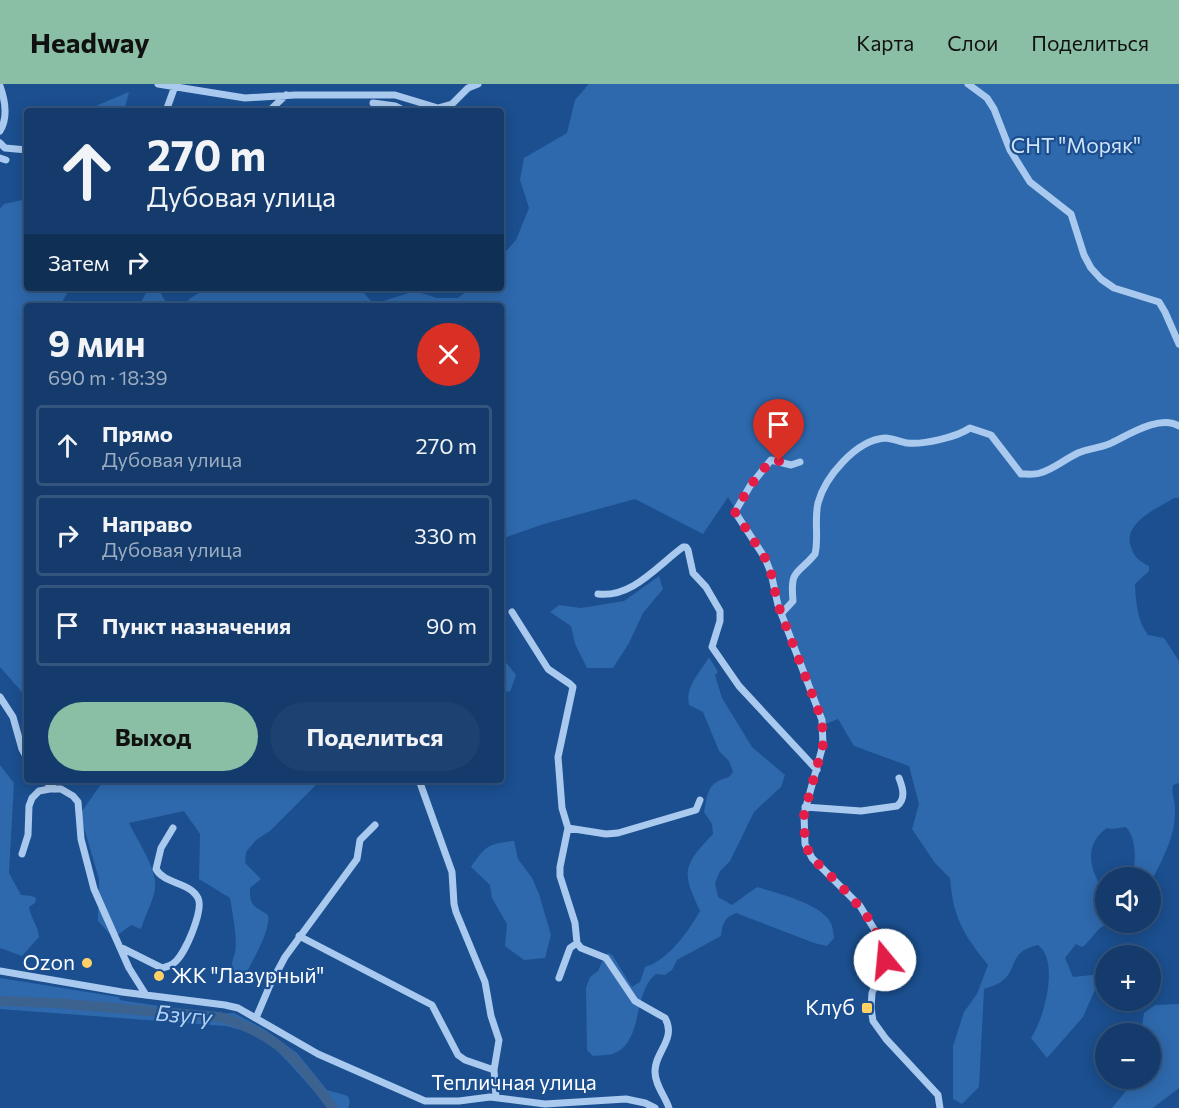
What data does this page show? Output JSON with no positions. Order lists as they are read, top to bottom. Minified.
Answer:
{"streets":{"street":["Тепличная улица"]},"water":["Бзугу"],"parks":["СНТ \"Моряк\""],"places":{"other":["Ozon","ЖК \"Лазурный\""],"transit":["Клуб"]},"page":{"header":"Headway","nav":["Карта","Слои","Поделиться"],"turn":["270 m","Дубовая улица"],"then":"Затем","heading":["9 мин","690 m · 18:39"],"list":[{"name":"Прямо","note":"Дубовая улица","value":"270 m"},{"name":"Направо","note":"Дубовая улица","value":"330 m"},{"name":"Пункт назначения","value":"90 m"}],"buttons":["Выход","Поделиться"],"map_buttons":["+","−"]}}
